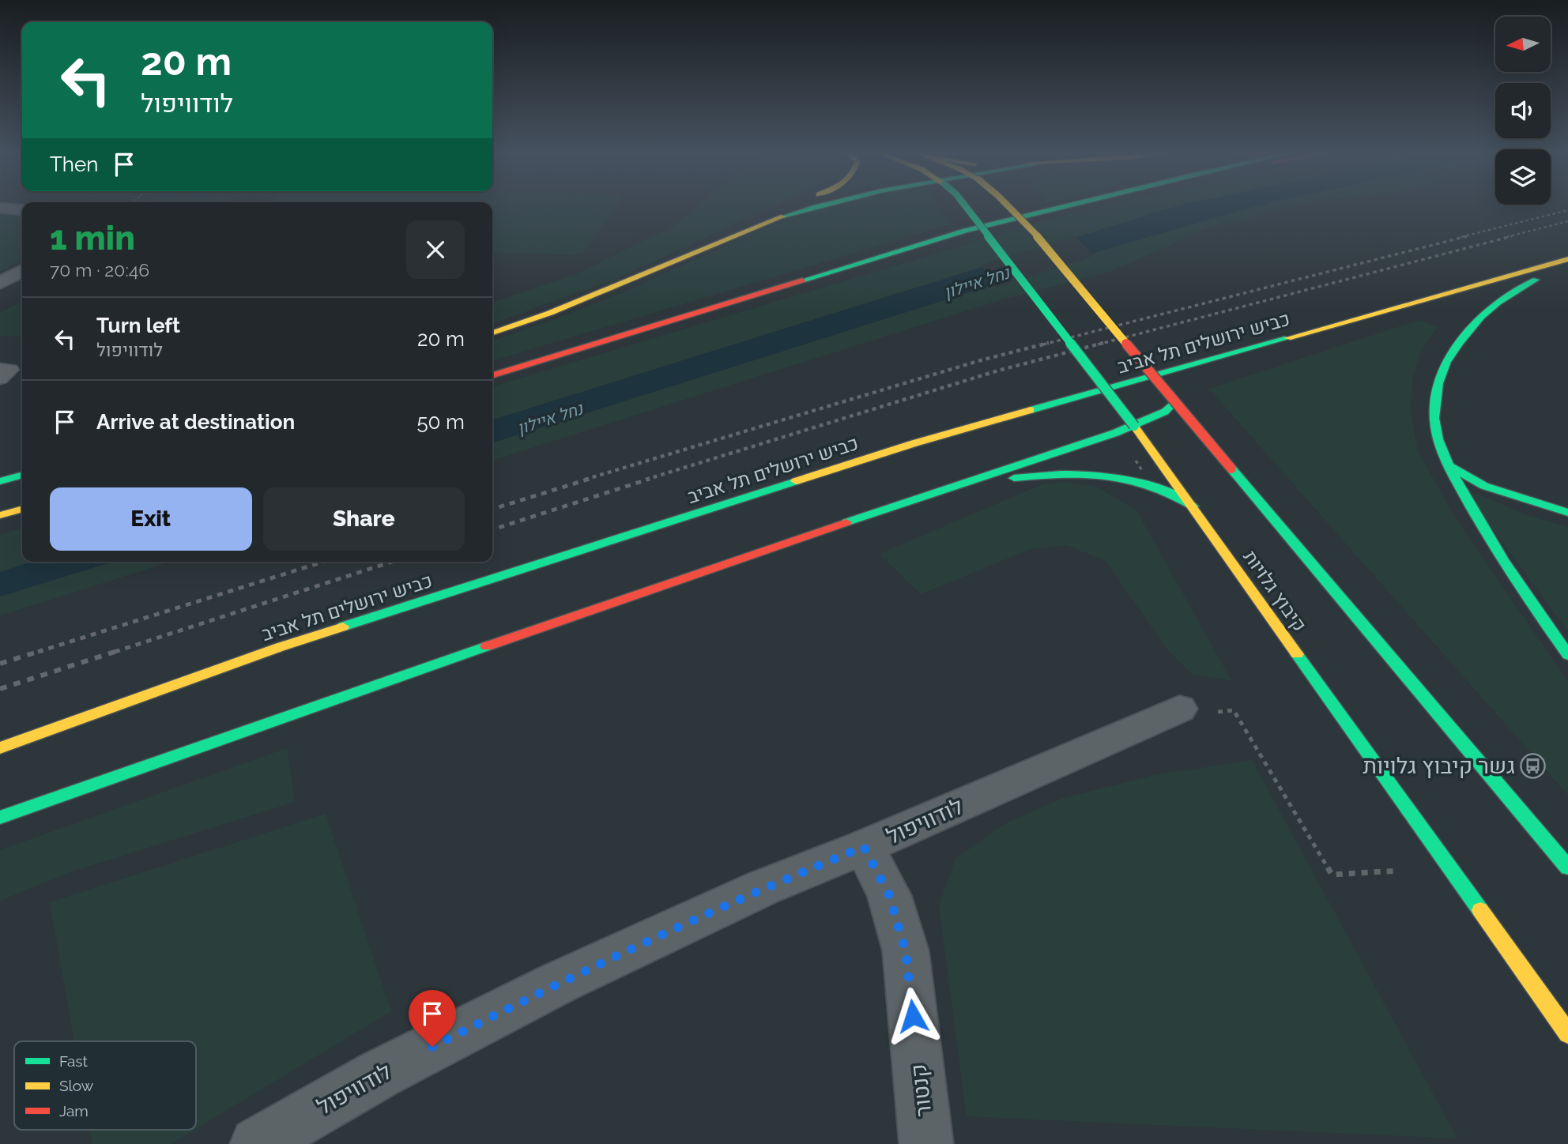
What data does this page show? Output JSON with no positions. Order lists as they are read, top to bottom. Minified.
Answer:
{"streets":{"main road":["כביש ירושלים תל אביב","קיבוץ גלויות"],"street":["לודוויפול","קנטור"]},"crossings":[["לודוויפול","קנטור"]],"water":["נחל איילון"],"places":{"bus stop":["גשר קיבוץ גלויות"]},"legend":["Fast","Slow","Jam"],"north":"left","page":{"turn":["20 m","לודוויפול"],"then":"Then","heading":["1 min","70 m · 20:46"],"list":[{"name":"Turn left","note":"לודוויפול","value":"20 m"},{"name":"Arrive at destination","value":"50 m"}],"buttons":["Exit","Share"]}}
